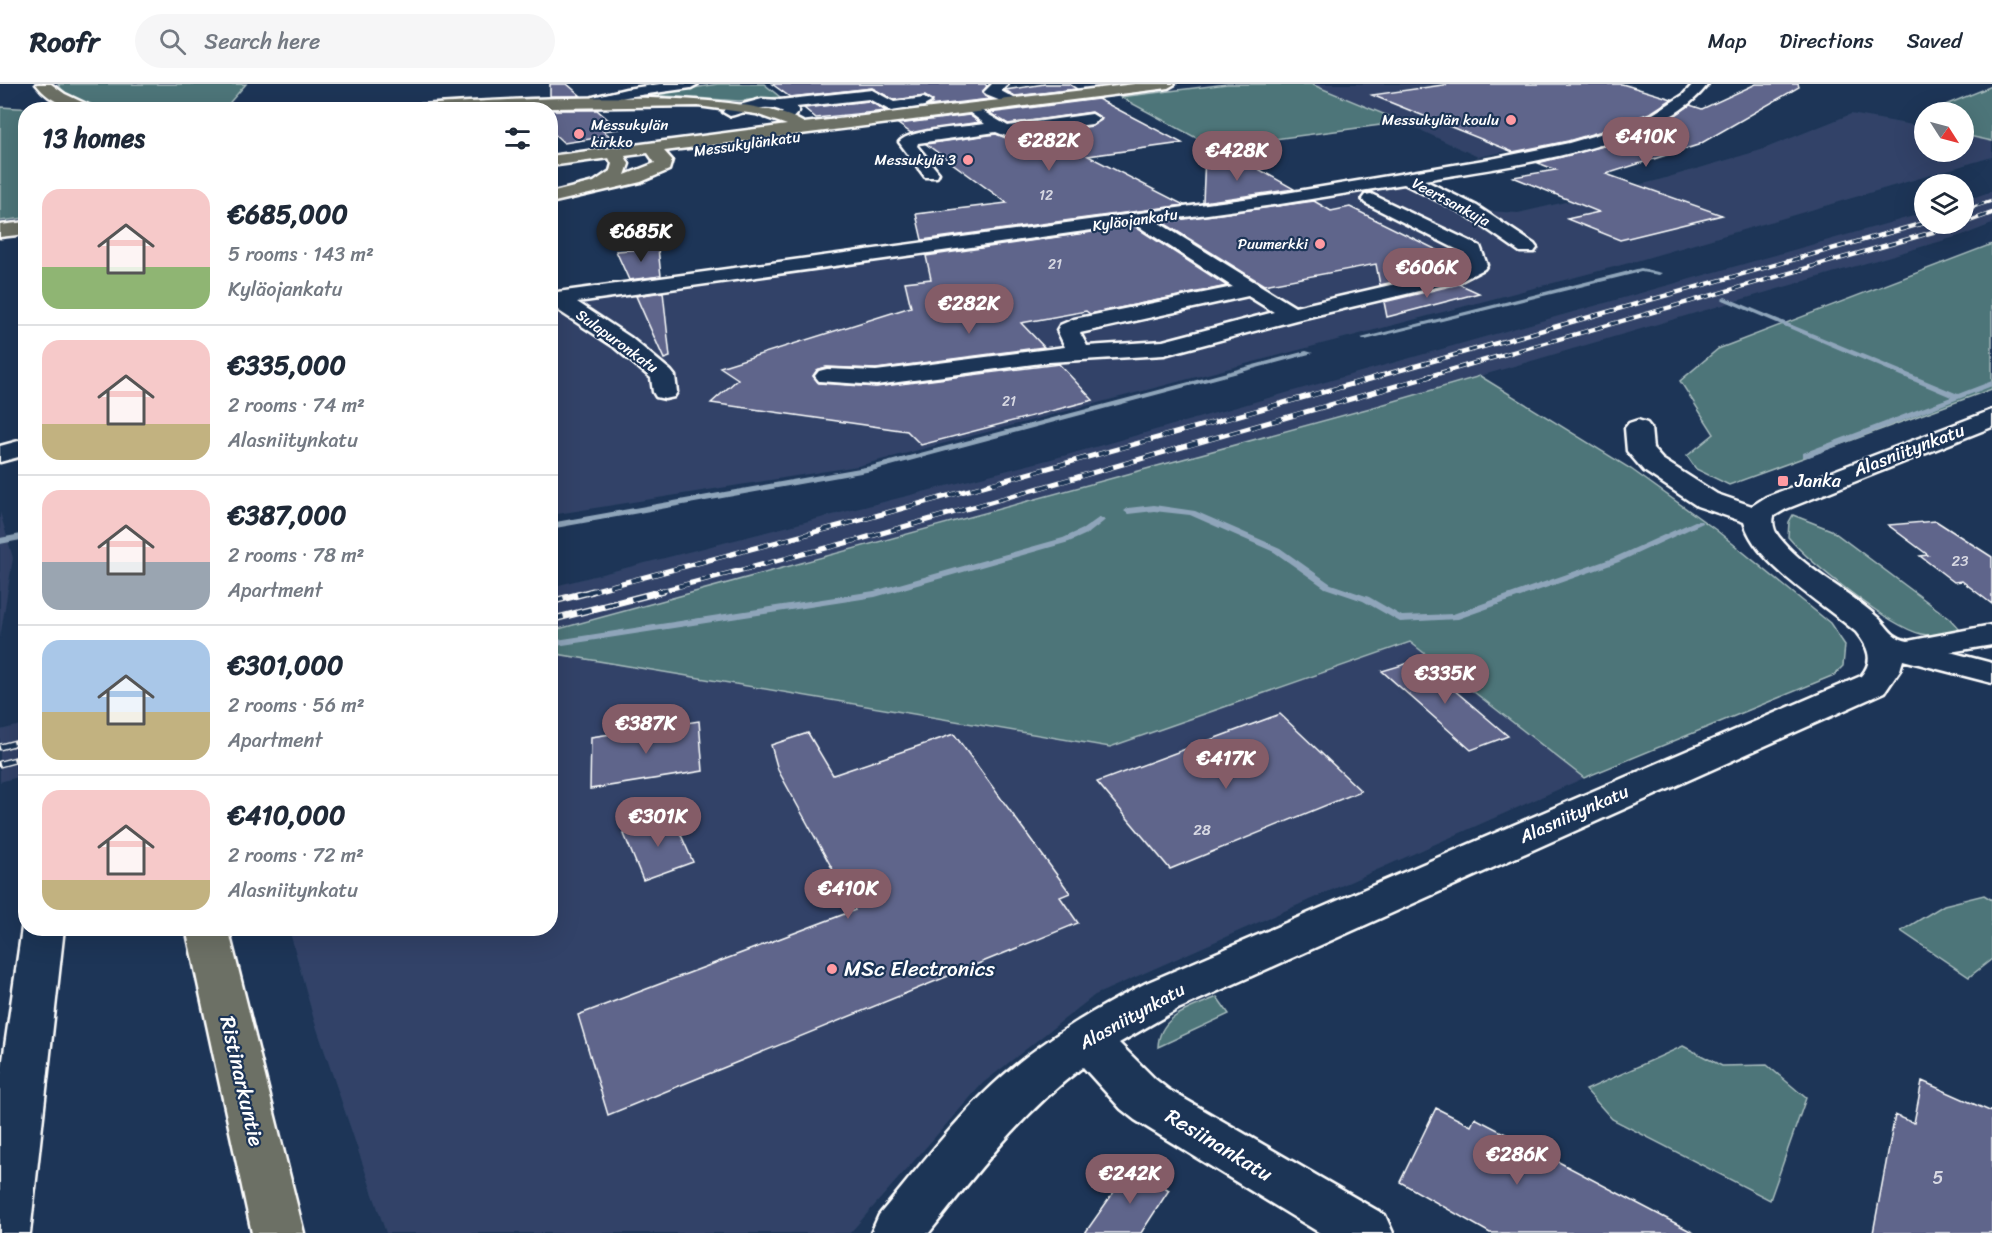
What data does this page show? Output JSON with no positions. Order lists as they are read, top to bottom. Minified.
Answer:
{"streets":{"main road":["Messukylänkatu","Ristinarkuntie"],"street":["Veertsankuja","Kyläojankatu","Sulapuronkatu","Alasniitynkatu","Resiinankatu"]},"crossings":[["Veertsankuja","Kyläojankatu"],["Alasniitynkatu","Resiinankatu"]],"places":{"other":["Messukylän koulu","Messukylän kirkko","Messukylä 3","Puumerkki","MSc Electronics"],"transit":["Janka"]},"house_numbers":["12","21","21","23","28","5"],"north":"bottom right","page":{"header":"Roofr","search":"Search here","nav":["Map","Directions","Saved"],"heading":"13 homes","price":["€410K","€282K","€428K","€685K","€606K","€282K","€335K","€387K","€417K","€301K","€410K","€286K","€242K"],"list":[{"name":"€685,000","note":"5 rooms · 143 m² · Kyläojankatu"},{"name":"€335,000","note":"2 rooms · 74 m² · Alasniitynkatu"},{"name":"€387,000","note":"2 rooms · 78 m² · Apartment"},{"name":"€301,000","note":"2 rooms · 56 m² · Apartment"},{"name":"€410,000","note":"2 rooms · 72 m² · Alasniitynkatu"}]}}
